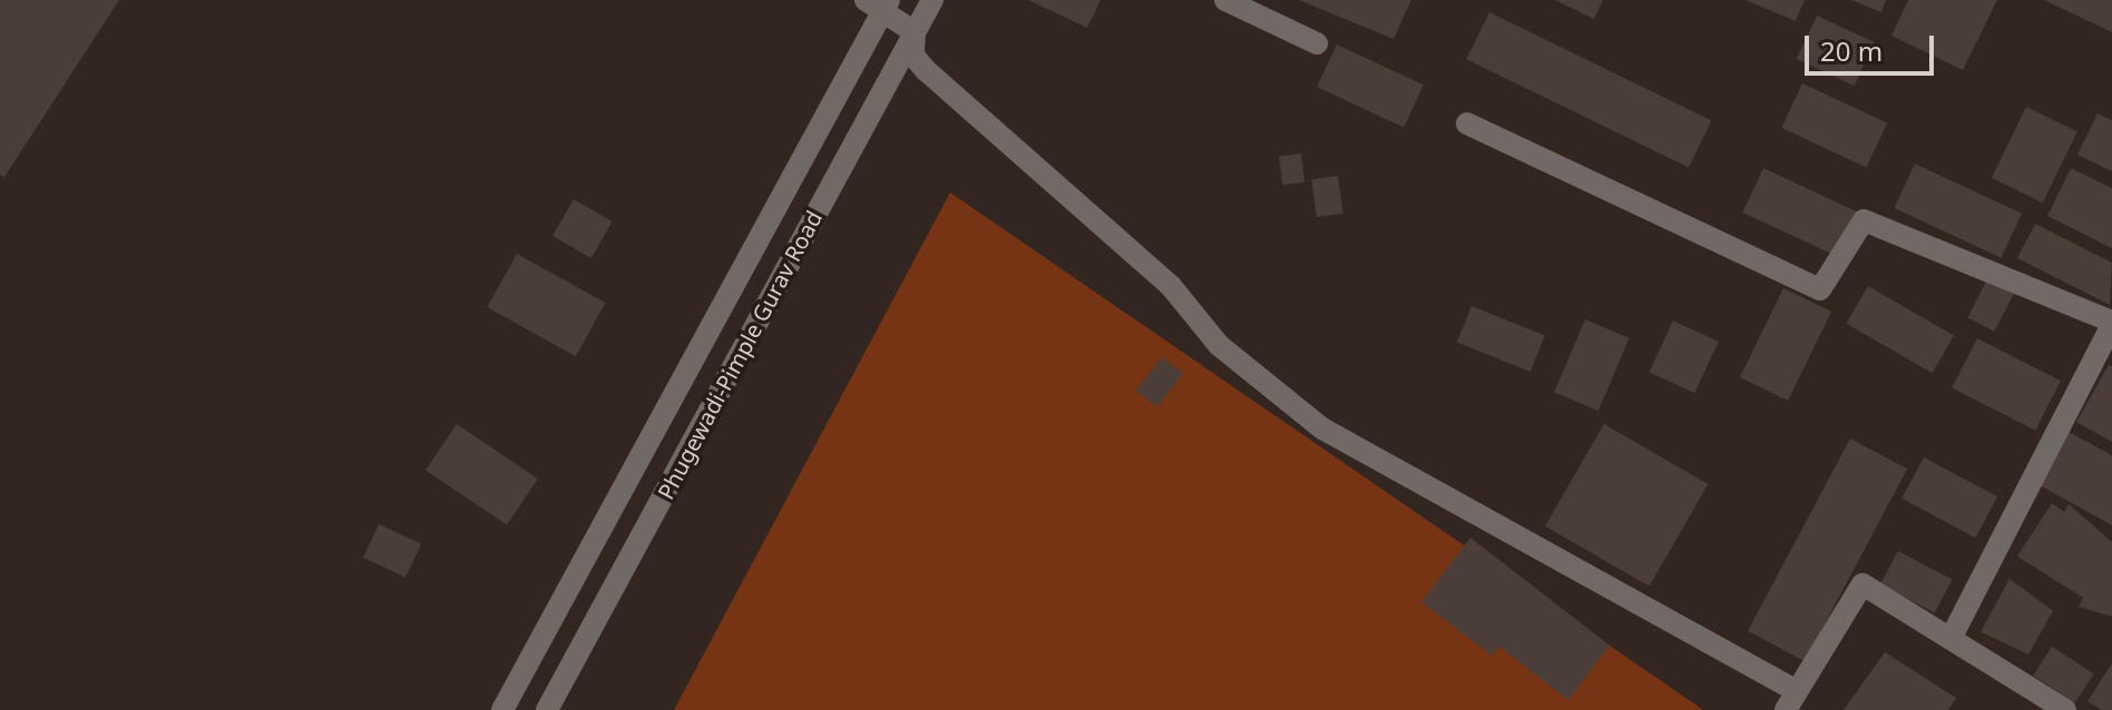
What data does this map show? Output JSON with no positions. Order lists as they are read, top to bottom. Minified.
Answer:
{"streets":{"street":["Phugewadi-Pimple Gurav Road"]},"scale_bar":"20 m"}
